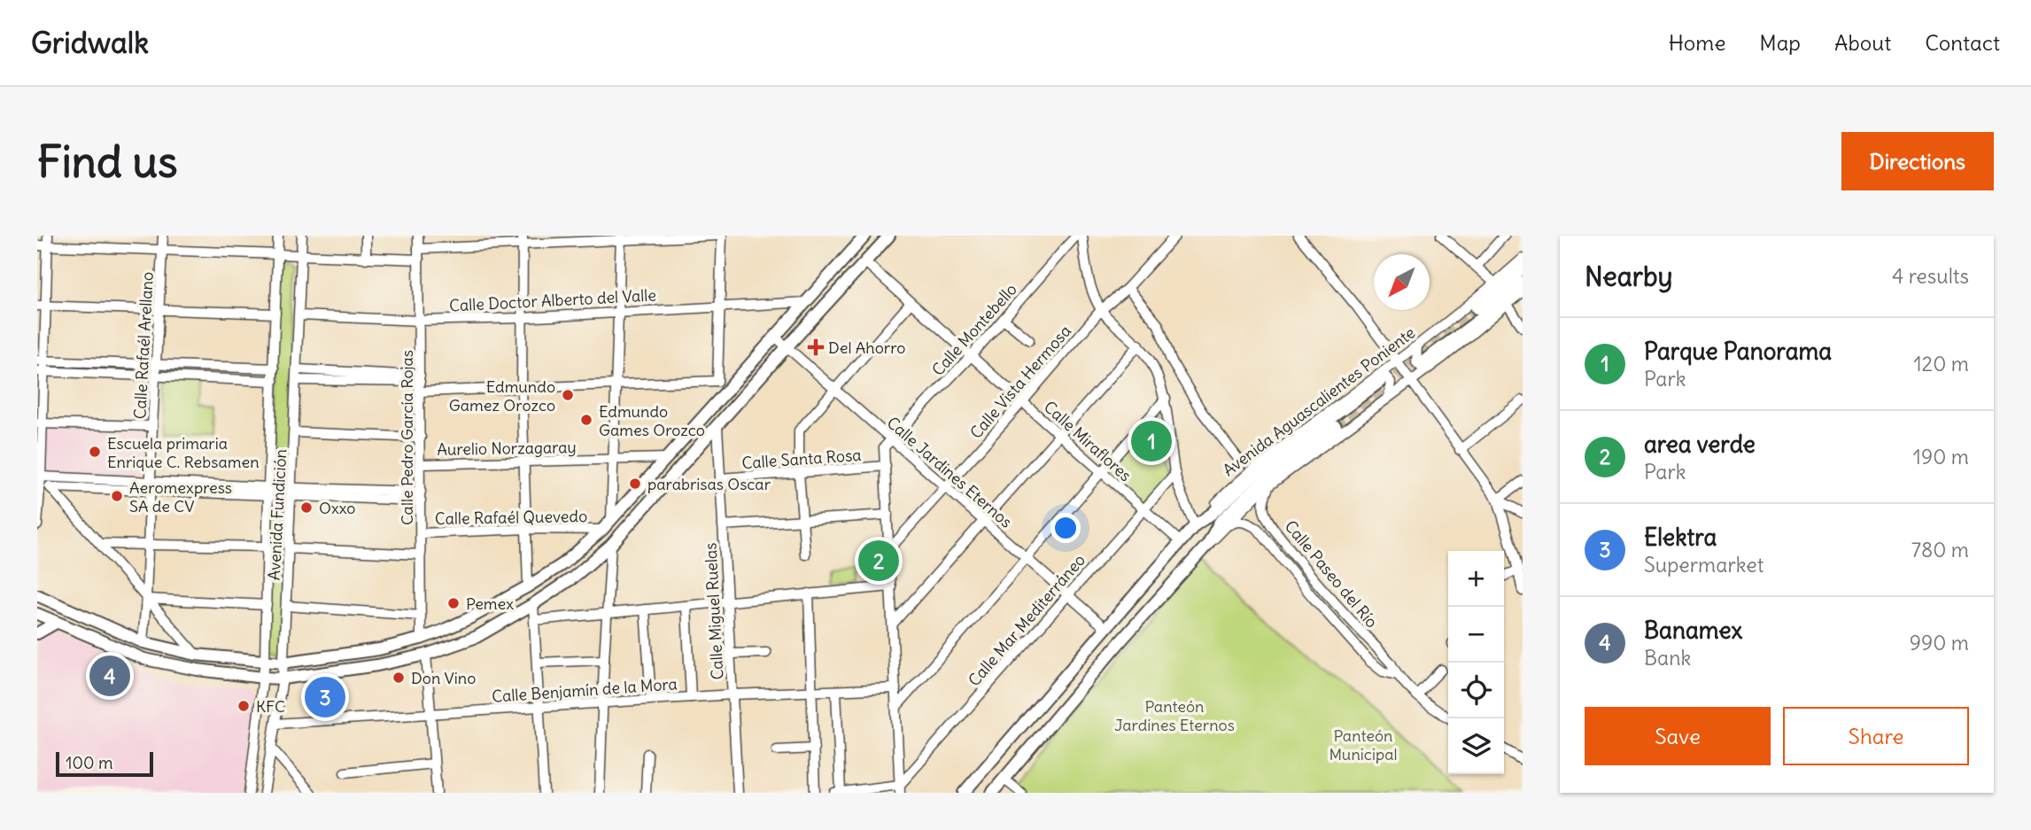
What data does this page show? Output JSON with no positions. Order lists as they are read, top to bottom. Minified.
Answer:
{"streets":{"main road":["Avenida Aguascalientes Poniente"],"street":["Calle Doctor Alberto del Valle","Calle Montebello","Calle Rafaél Arellano","Calle Vista Hermosa","Calle Pedro García Rojas","Calle Miraflores","Aurelio Norzagaray","Calle Santa Rosa","Calle Jardines Eternos","Avenida Fundición","Calle Rafaél Quevedo","Calle Paseo del Río","Calle Miguel Ruelas","Calle Mar Mediterráneo","Calle Benjamín de la Mora"]},"crossings":[["Calle Doctor Alberto del Valle","Calle Pedro García Rojas"],["Calle Doctor Alberto del Valle","Avenida Fundición"],["Calle Montebello","Calle Miraflores"],["Calle Montebello","Calle Jardines Eternos"],["Calle Vista Hermosa","Calle Miraflores"],["Calle Vista Hermosa","Calle Jardines Eternos"],["Avenida Aguascalientes Poniente","Calle Miraflores"],["Avenida Aguascalientes Poniente","Calle Jardines Eternos"],["Avenida Aguascalientes Poniente","Calle Paseo del Río"],["Calle Pedro García Rojas","Aurelio Norzagaray"],["Calle Pedro García Rojas","Calle Rafaél Quevedo"],["Calle Miraflores","Calle Mar Mediterráneo"],["Calle Santa Rosa","Calle Miguel Ruelas"],["Calle Jardines Eternos","Calle Mar Mediterráneo"],["Avenida Fundición","Calle Benjamín de la Mora"],["Calle Miguel Ruelas","Calle Benjamín de la Mora"]],"parks":["Panteón Jardines Eternos","Panteón Municipal"],"places":{"health":["Del Ahorro"],"other":["Edmundo Gamez Orozco","Edmundo Games Orozco","Escuela primaria Enrique C. Rebsamen","parabrisas Oscar","Aeromexpress SA de CV","Oxxo","Pemex","Don Vino","KFC"]},"scale_bar":"100 m","north":"bottom left","page":{"header":"Gridwalk","nav":["Home","Map","About","Contact"],"buttons":["Directions",["Save","Share"]],"title":"Find us","heading":["Nearby","4 results"],"list":[{"mark":"1","name":"Parque Panorama","note":"Park","value":"120 m"},{"mark":"2","name":"area verde","note":"Park","value":"190 m"},{"mark":"3","name":"Elektra","note":"Supermarket","value":"780 m"},{"mark":"4","name":"Banamex","note":"Bank","value":"990 m"}],"pins":["1","2","4","3"],"map_buttons":["+","−"],"scale":"100 m"}}
